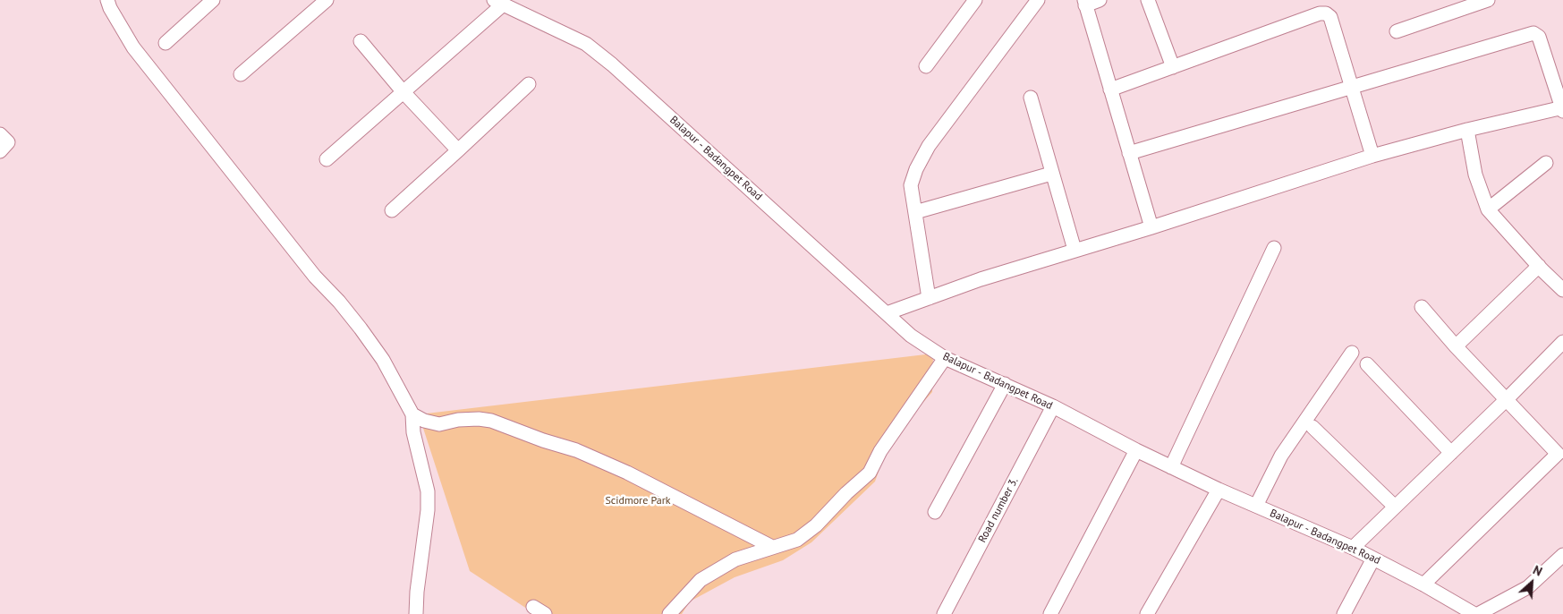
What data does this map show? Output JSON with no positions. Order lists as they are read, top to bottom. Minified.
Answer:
{"streets":{"street":["Balapur - Badangpet Road","Road number 3."]},"crossings":[["Balapur - Badangpet Road","Road number 3."]],"parks":["Scidmore Park"],"north":"top right"}
